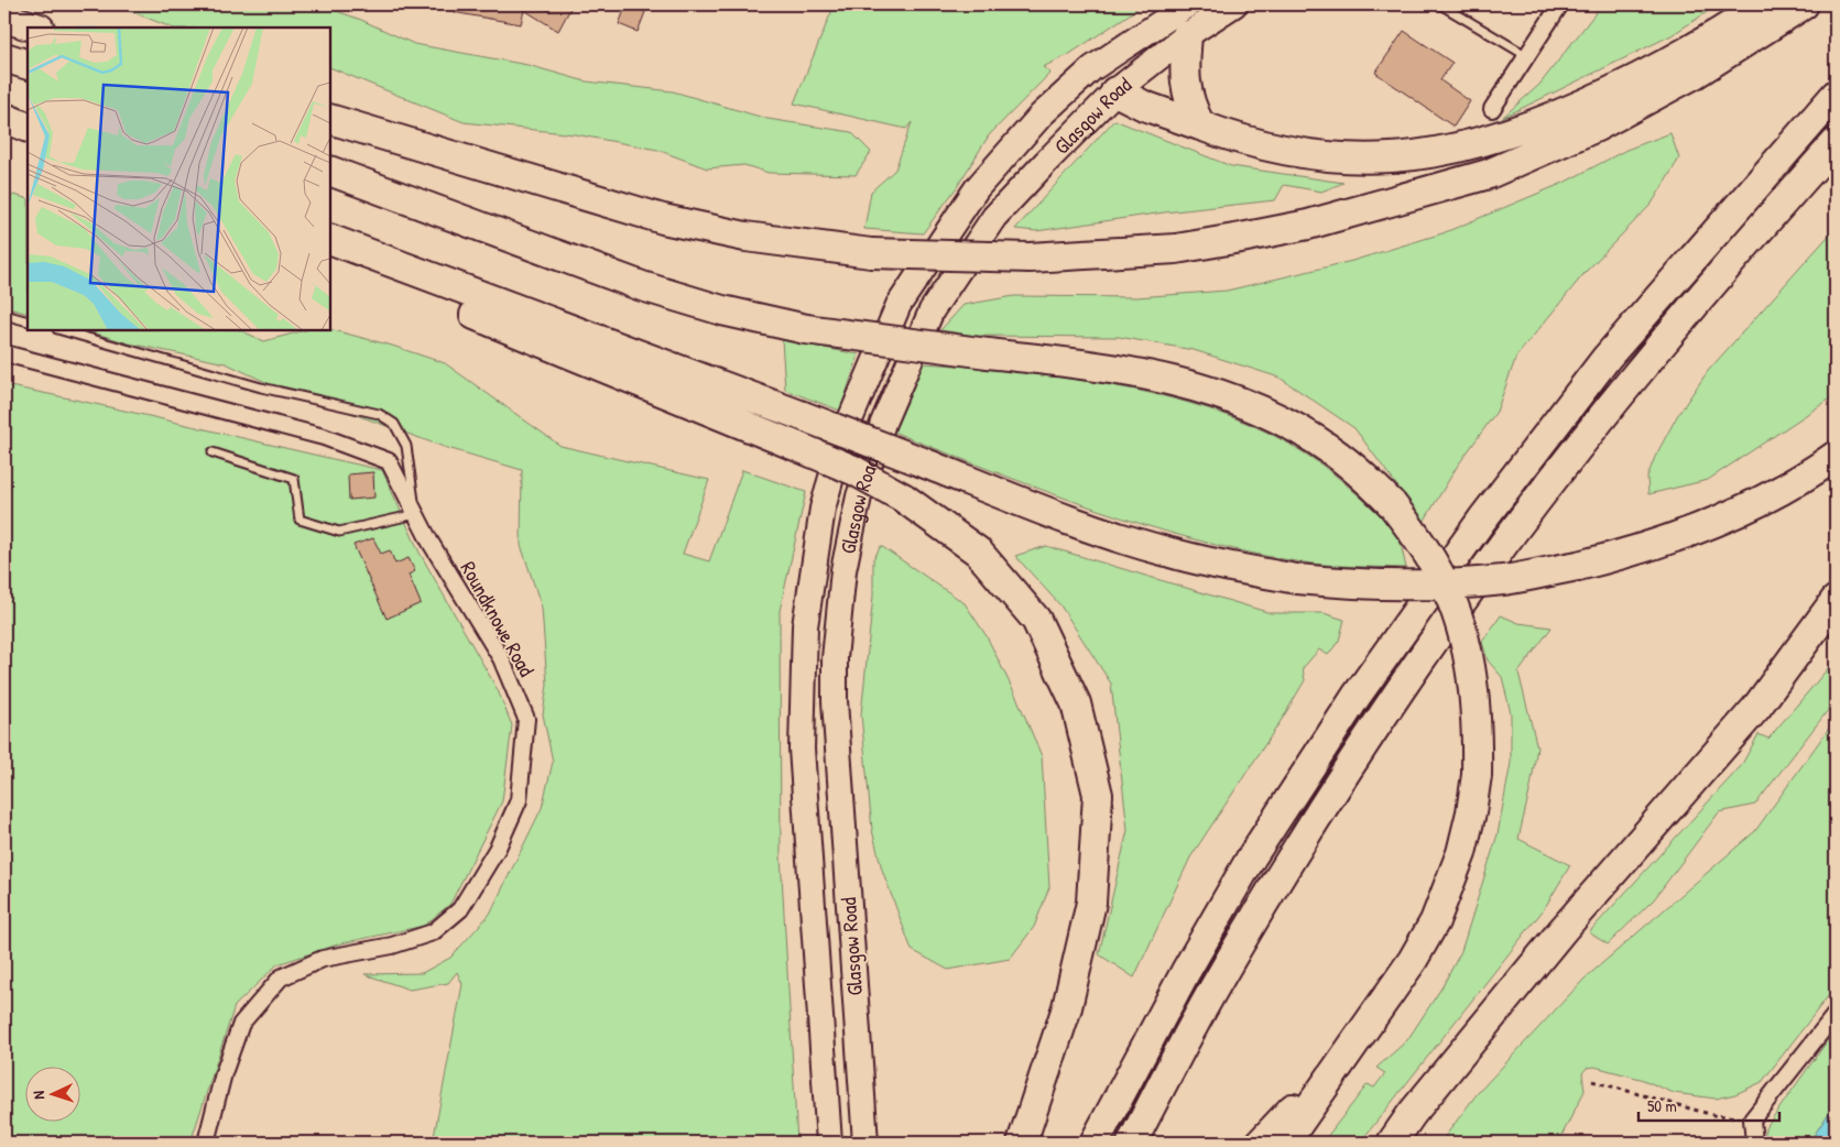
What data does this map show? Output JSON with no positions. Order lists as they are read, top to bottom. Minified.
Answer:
{"streets":{"main road":["Glasgow Road"],"street":["Roundknowe Road"]},"scale_bar":"50 m","north":"left"}
